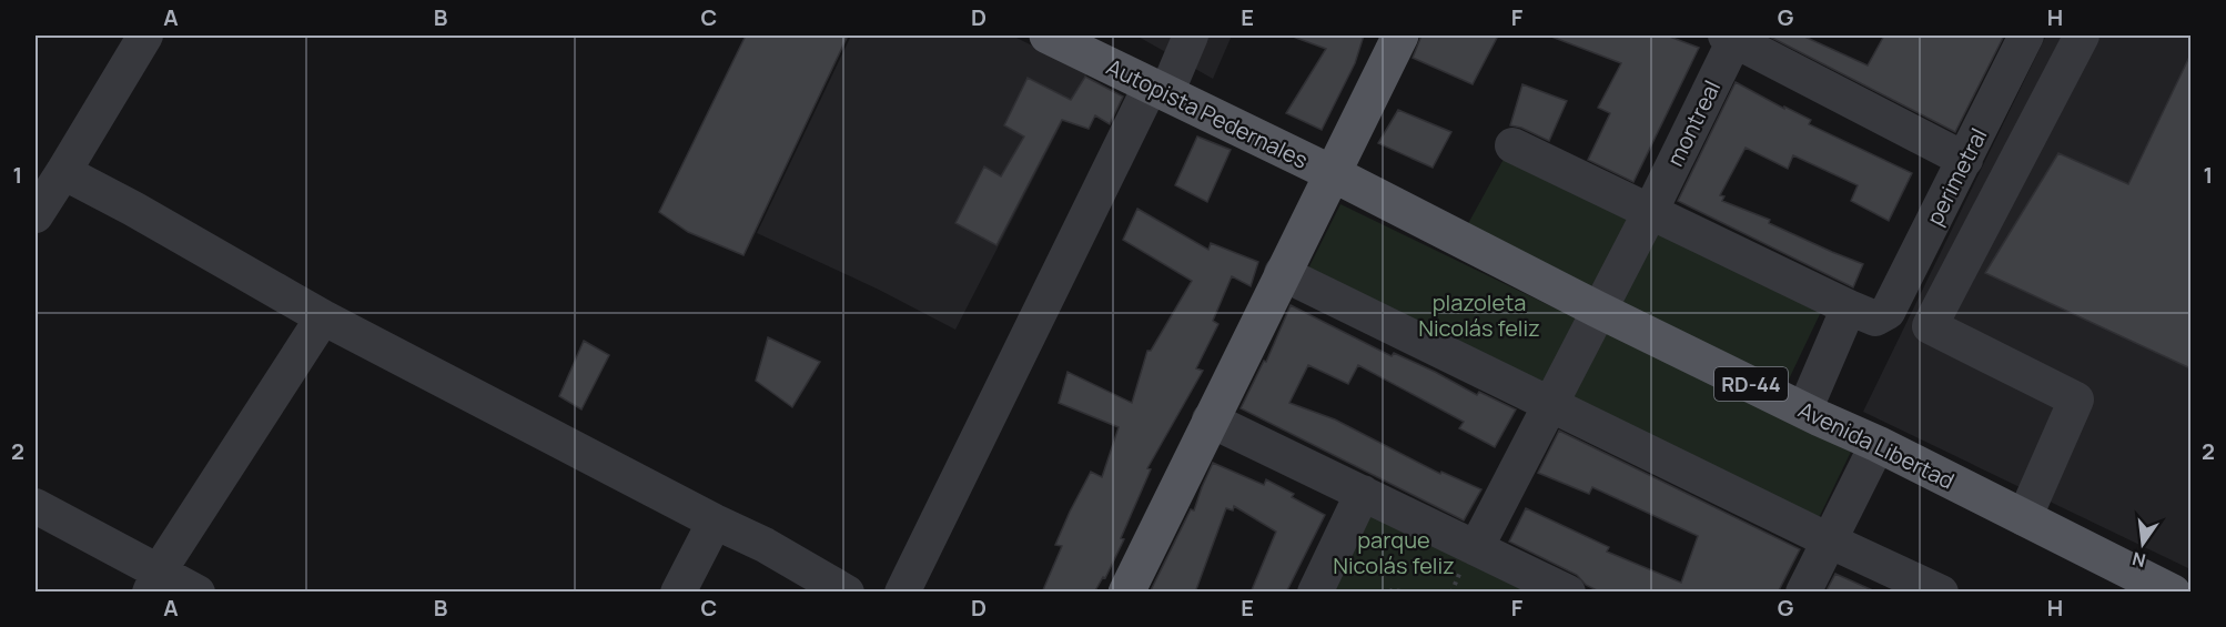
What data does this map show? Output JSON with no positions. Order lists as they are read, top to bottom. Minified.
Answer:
{"streets":{"main road":["Autopista Pedernales","RD-44","Avenida Libertad"],"street":["montreal","perimetral"]},"crossings":[["Autopista Pedernales","Avenida Libertad"],["montreal","Avenida Libertad"]],"parks":["plazoleta Nicolás feliz","parque Nicolás feliz"],"north":"bottom","grid":{"columns":["A","B","C","D","E","F","G","H"],"rows":["1","2"]}}
